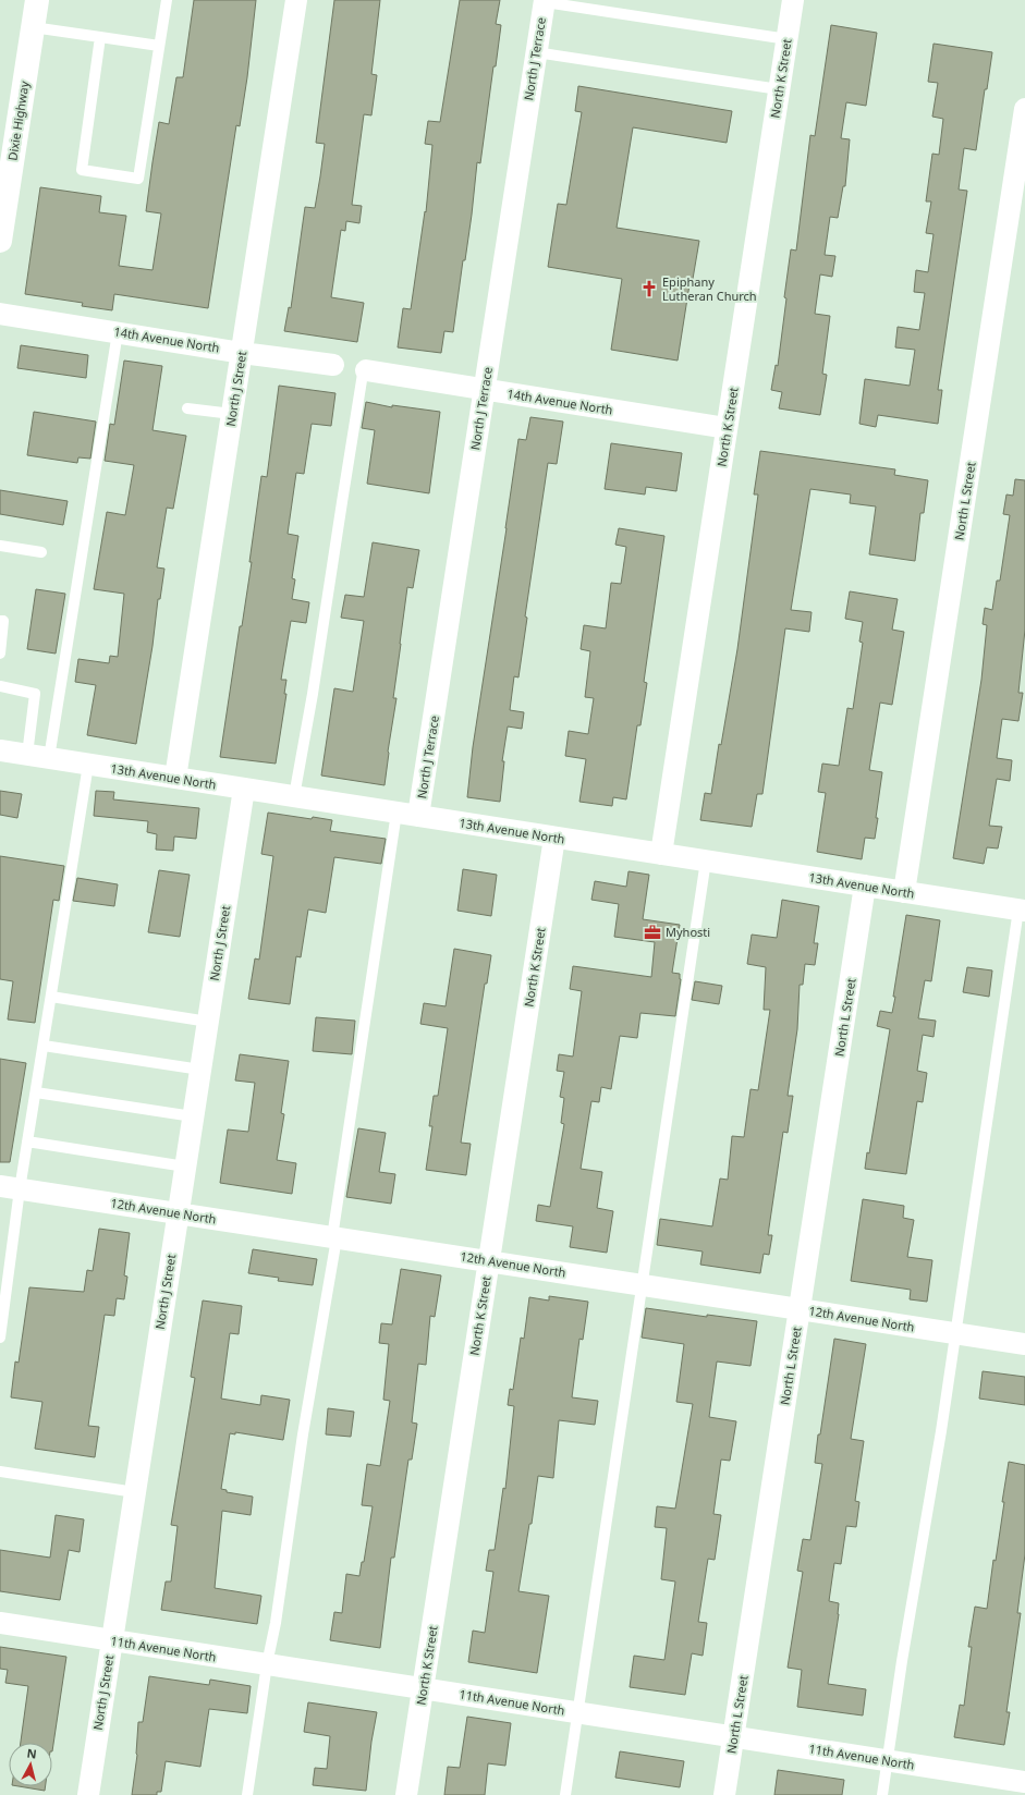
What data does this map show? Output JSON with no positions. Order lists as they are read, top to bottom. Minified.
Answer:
{"streets":{"main road":["Dixie Highway"],"street":["North J Terrace","North K Street","14th Avenue North","North J Street","North L Street","13th Avenue North","12th Avenue North","11th Avenue North"]},"crossings":[["North J Terrace","14th Avenue North"],["North J Terrace","13th Avenue North"],["North K Street","14th Avenue North"],["North K Street","13th Avenue North"],["North K Street","12th Avenue North"],["North K Street","11th Avenue North"],["14th Avenue North","North J Street"],["North J Street","13th Avenue North"],["North J Street","12th Avenue North"],["North J Street","11th Avenue North"],["North L Street","13th Avenue North"],["North L Street","12th Avenue North"],["North L Street","11th Avenue North"]],"places":{"church":["Epiphany Lutheran Church"],"office":["Myhosti"]},"north":"top"}
